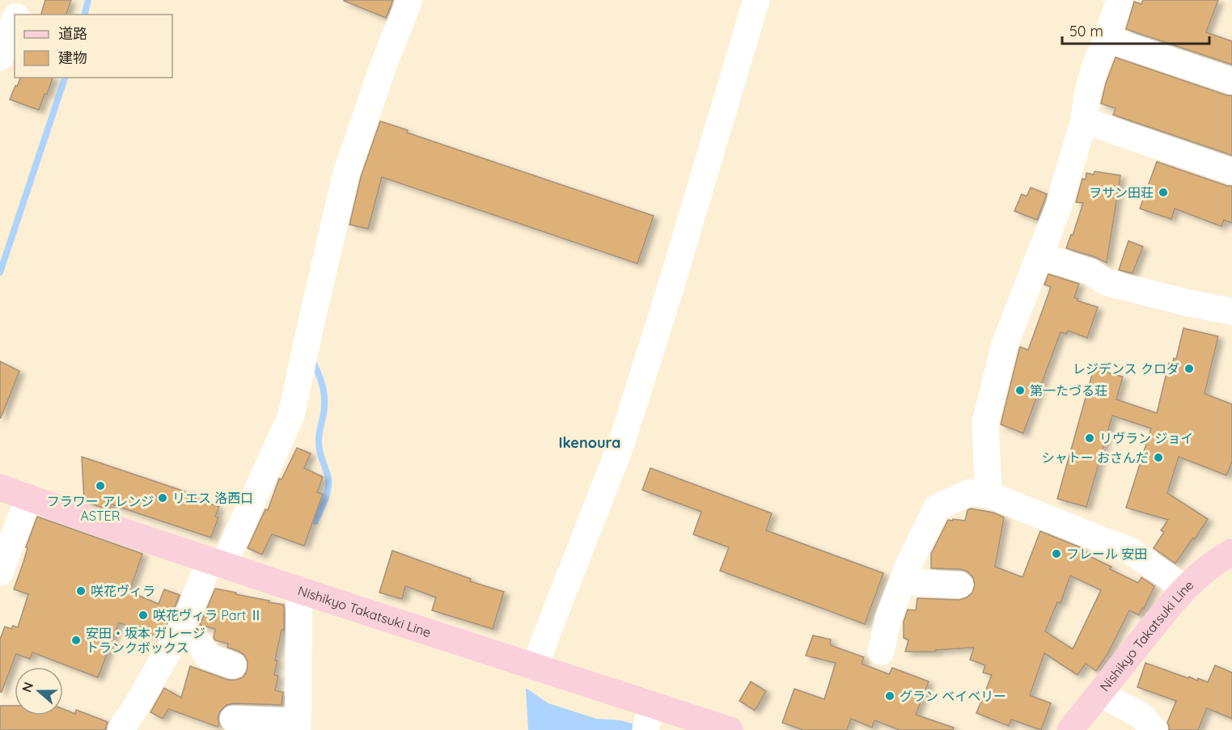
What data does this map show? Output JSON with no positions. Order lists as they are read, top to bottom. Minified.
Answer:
{"streets":{"main road":["Nishikyo Takatsuki Line"]},"districts":["Ikenoura"],"places":["ヲサン田荘","レジデンス クロダ","第一たづる荘","リヴラン ジョイ","シャトー おさんだ","フラワー アレンジ ASTER","リエス 洛西口","フレール 安田","咲花ヴィラ","咲花ヴィラ Part Ⅱ","安田・坂本 ガレージ トランクボックス","グラン ベイベリー"],"legend":["道路","建物"],"scale_bar":"50 m","north":"left"}
